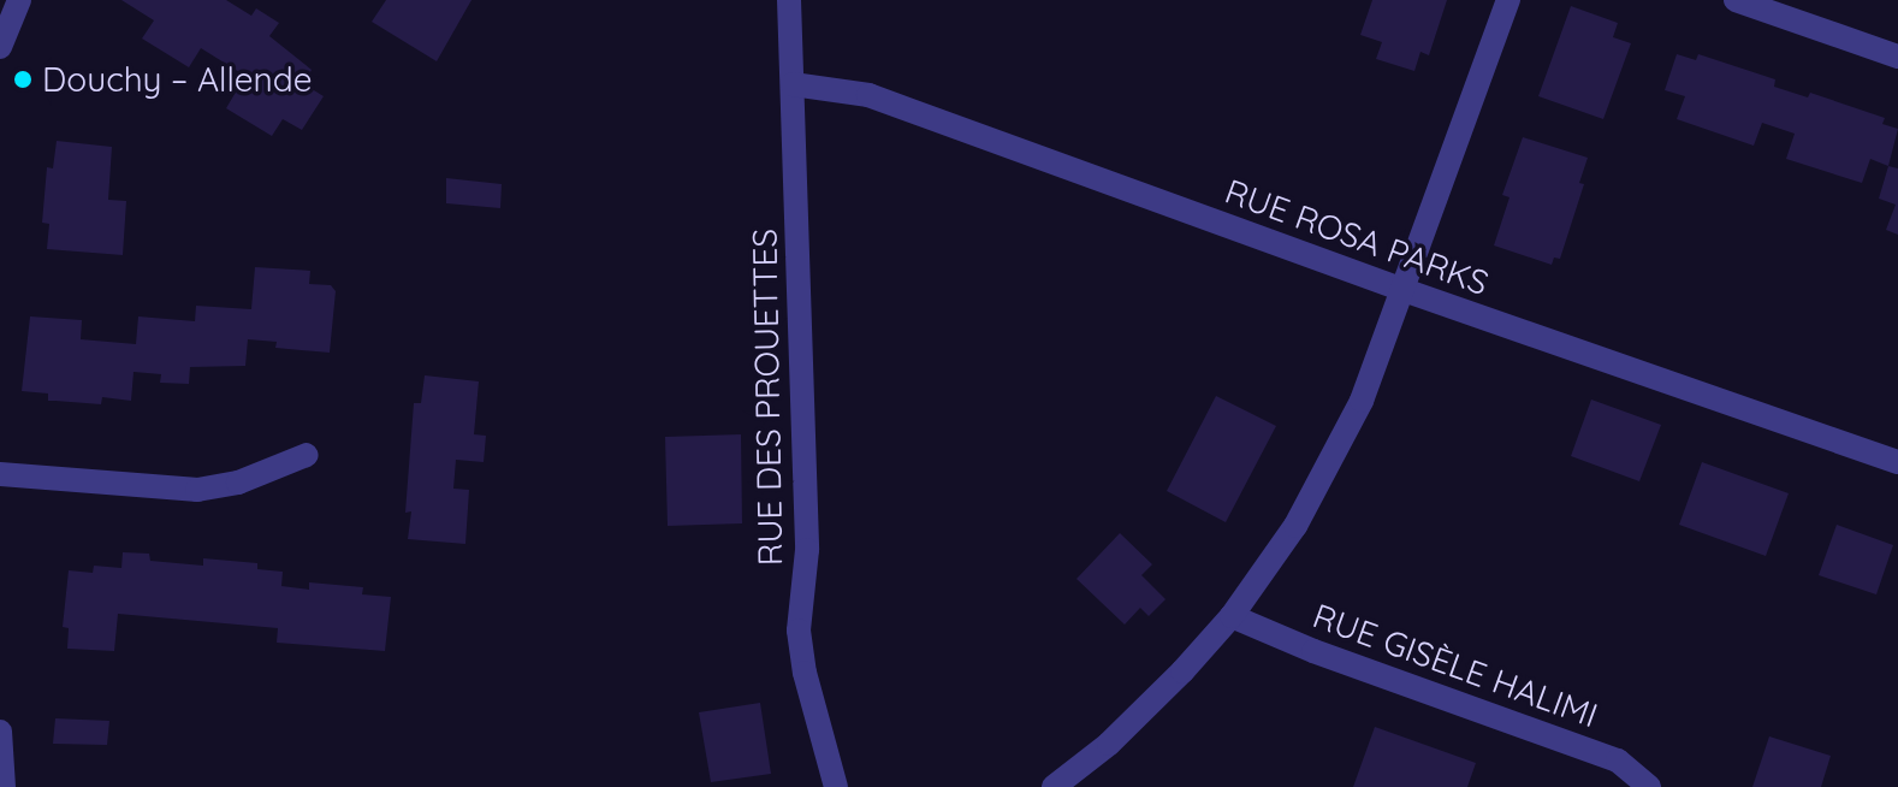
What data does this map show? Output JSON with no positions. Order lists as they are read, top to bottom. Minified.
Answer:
{"streets":{"street":["RUE ROSA PARKS","RUE DES PROUETTES","RUE GISÈLE HALIMI"]},"crossings":[["RUE ROSA PARKS","RUE DES PROUETTES"]],"places":["Douchy – Allende"]}
